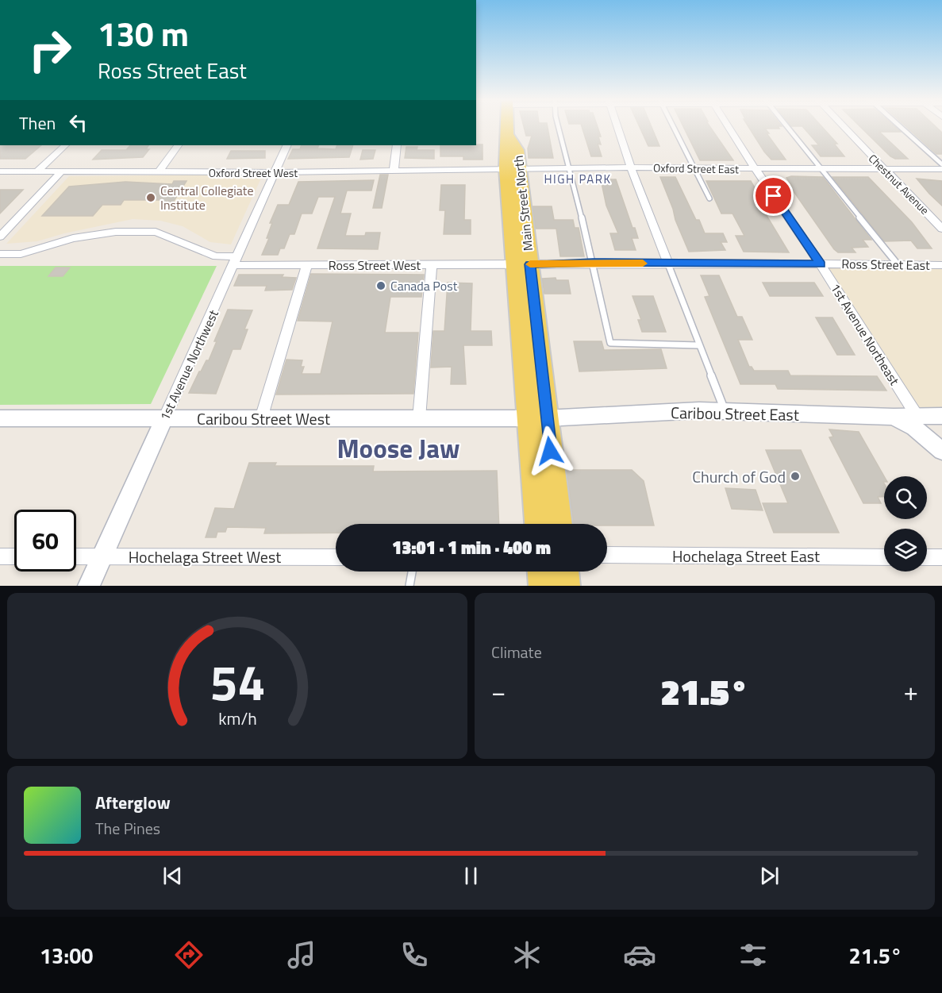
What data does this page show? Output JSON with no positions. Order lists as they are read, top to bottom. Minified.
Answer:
{"streets":{"main road":["Main Street North"],"street":["Oxford Street East","Oxford Street West","Chestnut Avenue","Ross Street East","Ross Street West","1st Avenue Northeast","1st Avenue Northwest","Caribou Street East","Caribou Street West","Hochelaga Street East","Hochelaga Street West"]},"crossings":[["Oxford Street East","Oxford Street West"],["Oxford Street East","Chestnut Avenue"],["Oxford Street East","Main Street North"],["Oxford Street East","1st Avenue Northeast"],["Oxford Street West","Main Street North"],["Oxford Street West","1st Avenue Northwest"],["Main Street North","Ross Street East"],["Main Street North","Ross Street West"],["Main Street North","Caribou Street East"],["Main Street North","Caribou Street West"],["Ross Street East","Ross Street West"],["Ross Street East","1st Avenue Northeast"],["Ross Street West","1st Avenue Northwest"],["1st Avenue Northeast","Caribou Street East"],["1st Avenue Northwest","Caribou Street West"],["1st Avenue Northwest","Hochelaga Street West"],["Caribou Street East","Caribou Street West"]],"districts":["HIGH PARK","Moose Jaw"],"places":["Central Collegiate Institute","Canada Post","Church of God"],"page":{"turn":["130 m","Ross Street East"],"then":"Then","limit":"60","trip":"13:01 · 1 min · 400 m","tile":"Climate","heat":["−","21.5°","+"],"song":["Afterglow","The Pines"],"tabs":["13:00","21.5°"],"gauge":["54","km/h"]}}
